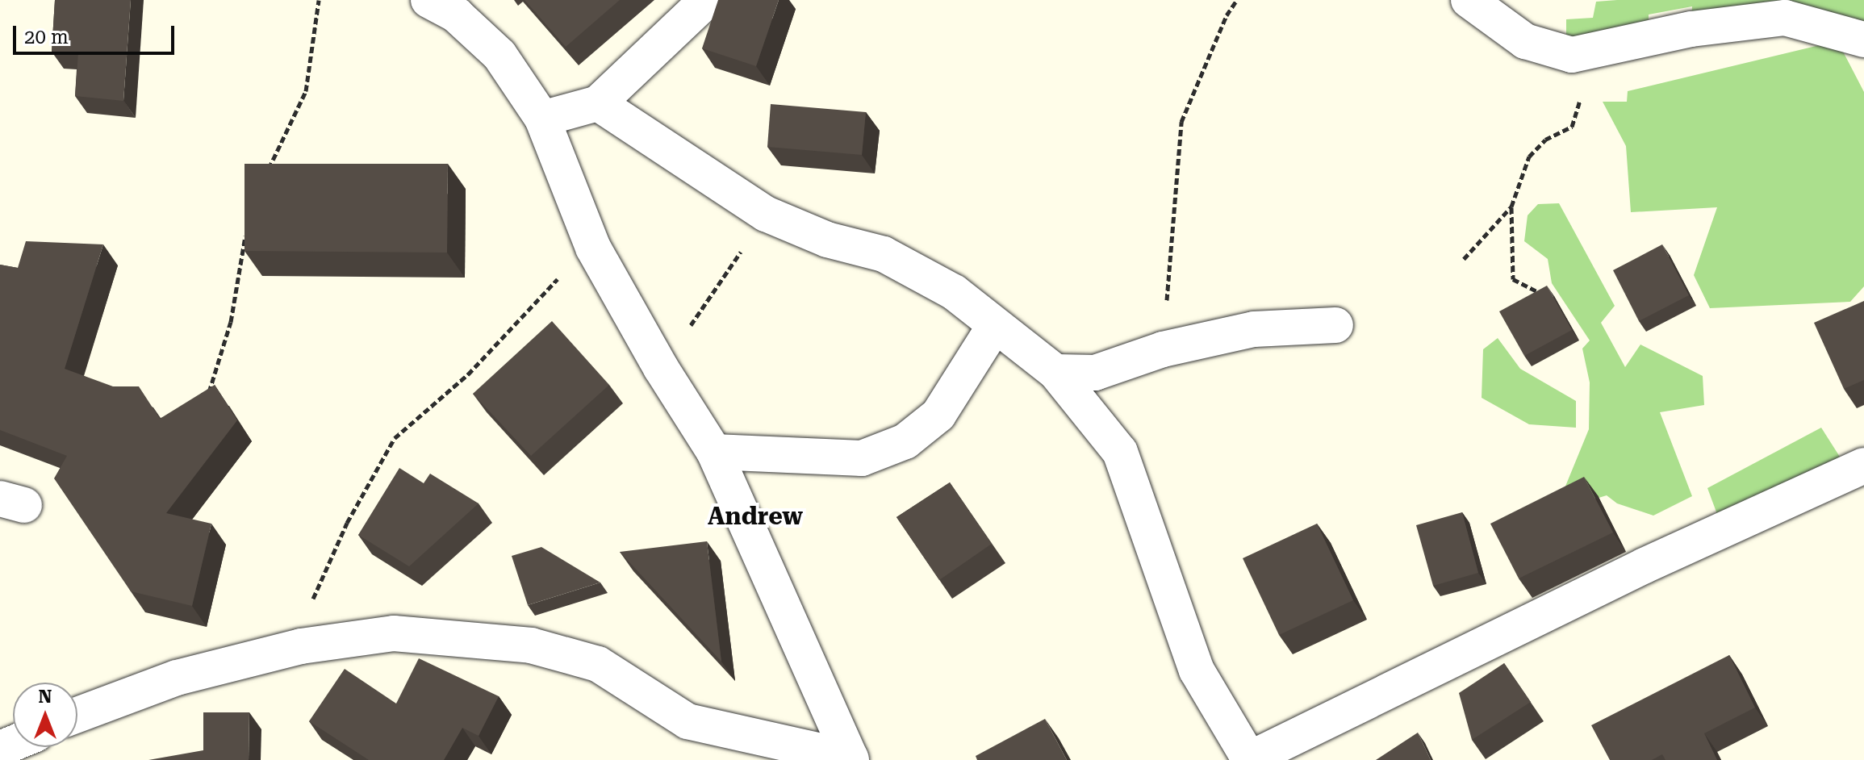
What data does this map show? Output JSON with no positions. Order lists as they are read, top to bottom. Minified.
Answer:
{"districts":["Andrew"],"scale_bar":"20 m","north":"top"}
